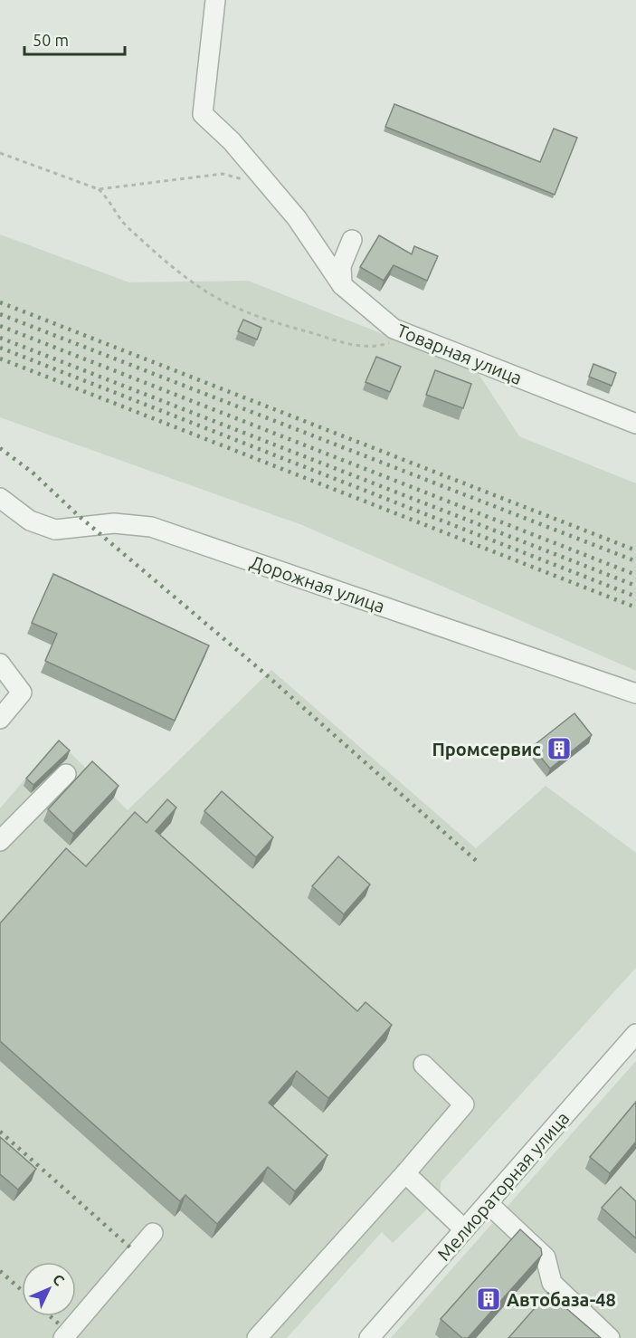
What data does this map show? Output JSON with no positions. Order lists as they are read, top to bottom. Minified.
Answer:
{"streets":{"street":["Товарная улица","Дорожная улица","Мелиораторная улица"]},"places":{"building":["Промсервис","Автобаза-48"]},"scale_bar":"50 m","north":"top right"}
